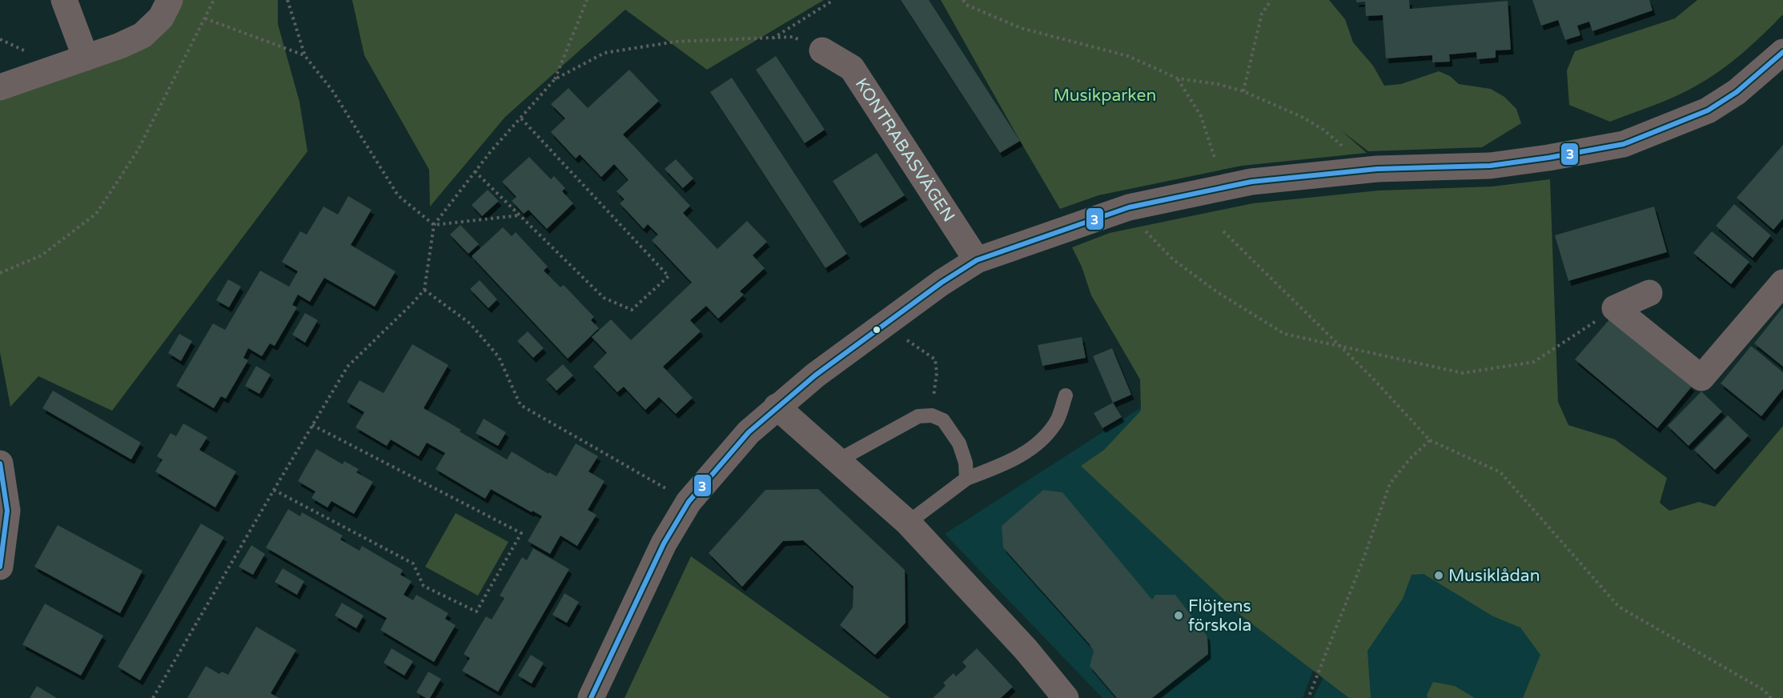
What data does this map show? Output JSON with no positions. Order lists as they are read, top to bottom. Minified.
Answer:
{"streets":{"street":["KONTRABASVÄGEN"]},"parks":["Musikparken"],"places":["Musiklådan","Flöjtens förskola"],"lines":["transit line 3"]}
